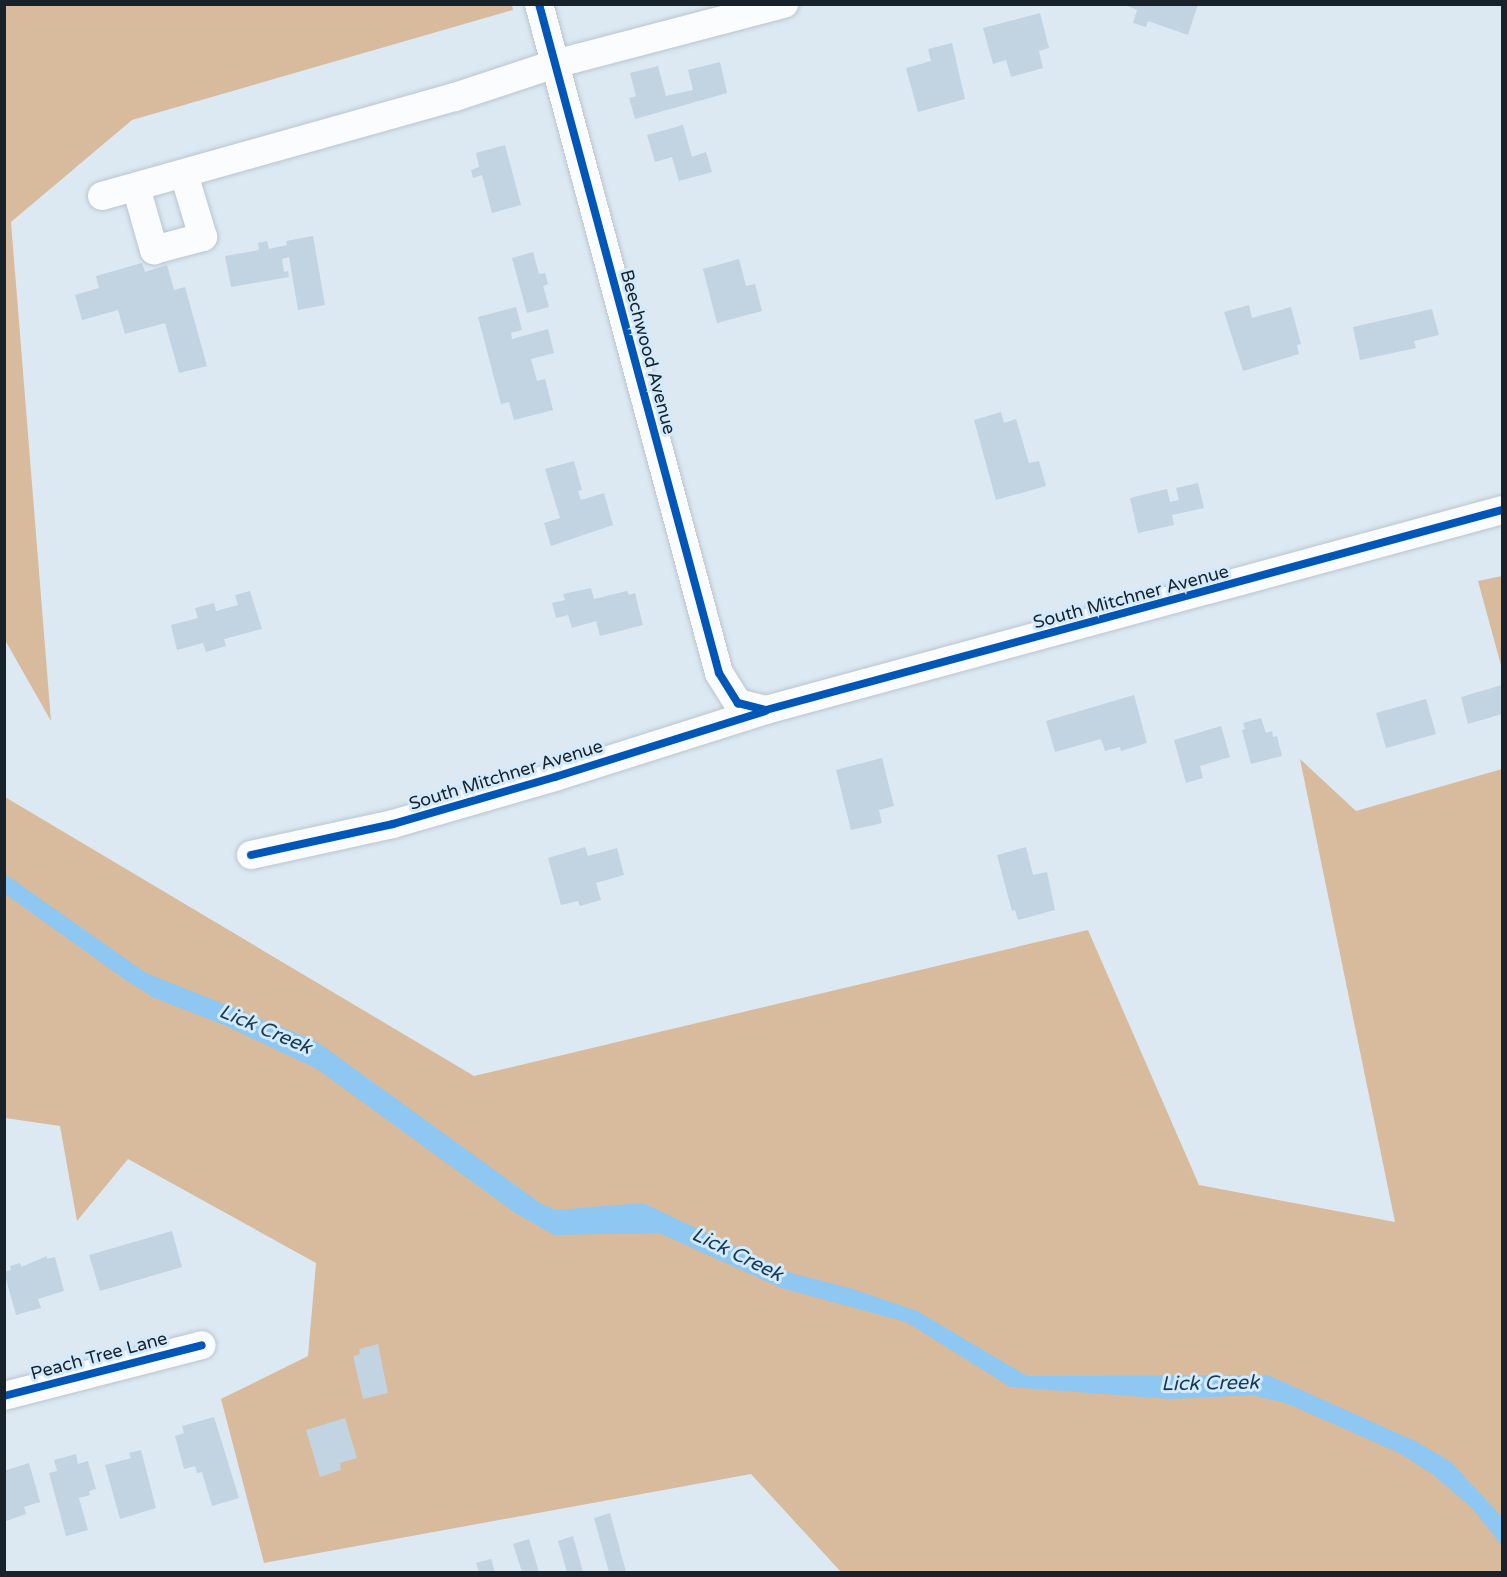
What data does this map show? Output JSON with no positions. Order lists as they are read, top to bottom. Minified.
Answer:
{"streets":{"street":["Beechwood Avenue","South Mitchner Avenue","Peach Tree Lane"]},"crossings":[["Beechwood Avenue","South Mitchner Avenue"]],"water":["Lick Creek"]}
